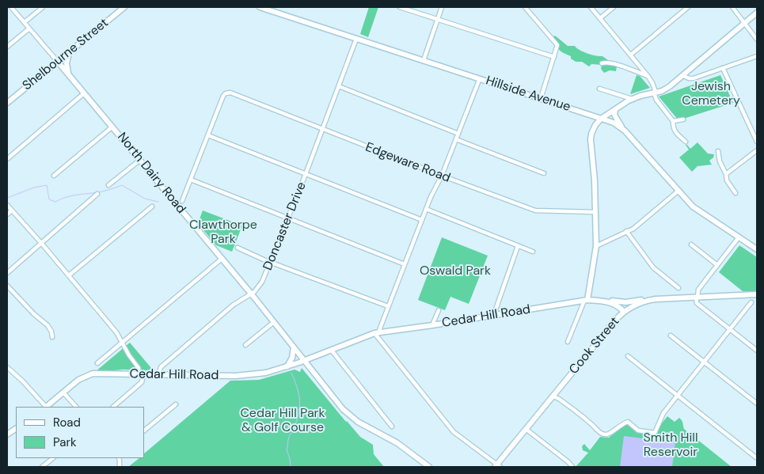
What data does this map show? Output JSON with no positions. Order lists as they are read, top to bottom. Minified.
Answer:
{"streets":{"street":["Shelbourne Street","Hillside Avenue","Edgeware Road","North Dairy Road","Doncaster Drive","Cedar Hill Road","Cook Street"]},"crossings":[["Shelbourne Street","North Dairy Road"],["Hillside Avenue","Doncaster Drive"],["Edgeware Road","Doncaster Drive"],["North Dairy Road","Doncaster Drive"],["North Dairy Road","Cedar Hill Road"],["Doncaster Drive","Cedar Hill Road"]],"parks":["Jewish Cemetery","Clawthorpe Park","Oswald Park","Cedar Hill Park & Golf Course","Smith Hill Reservoir"],"legend":["Road","Park"]}
